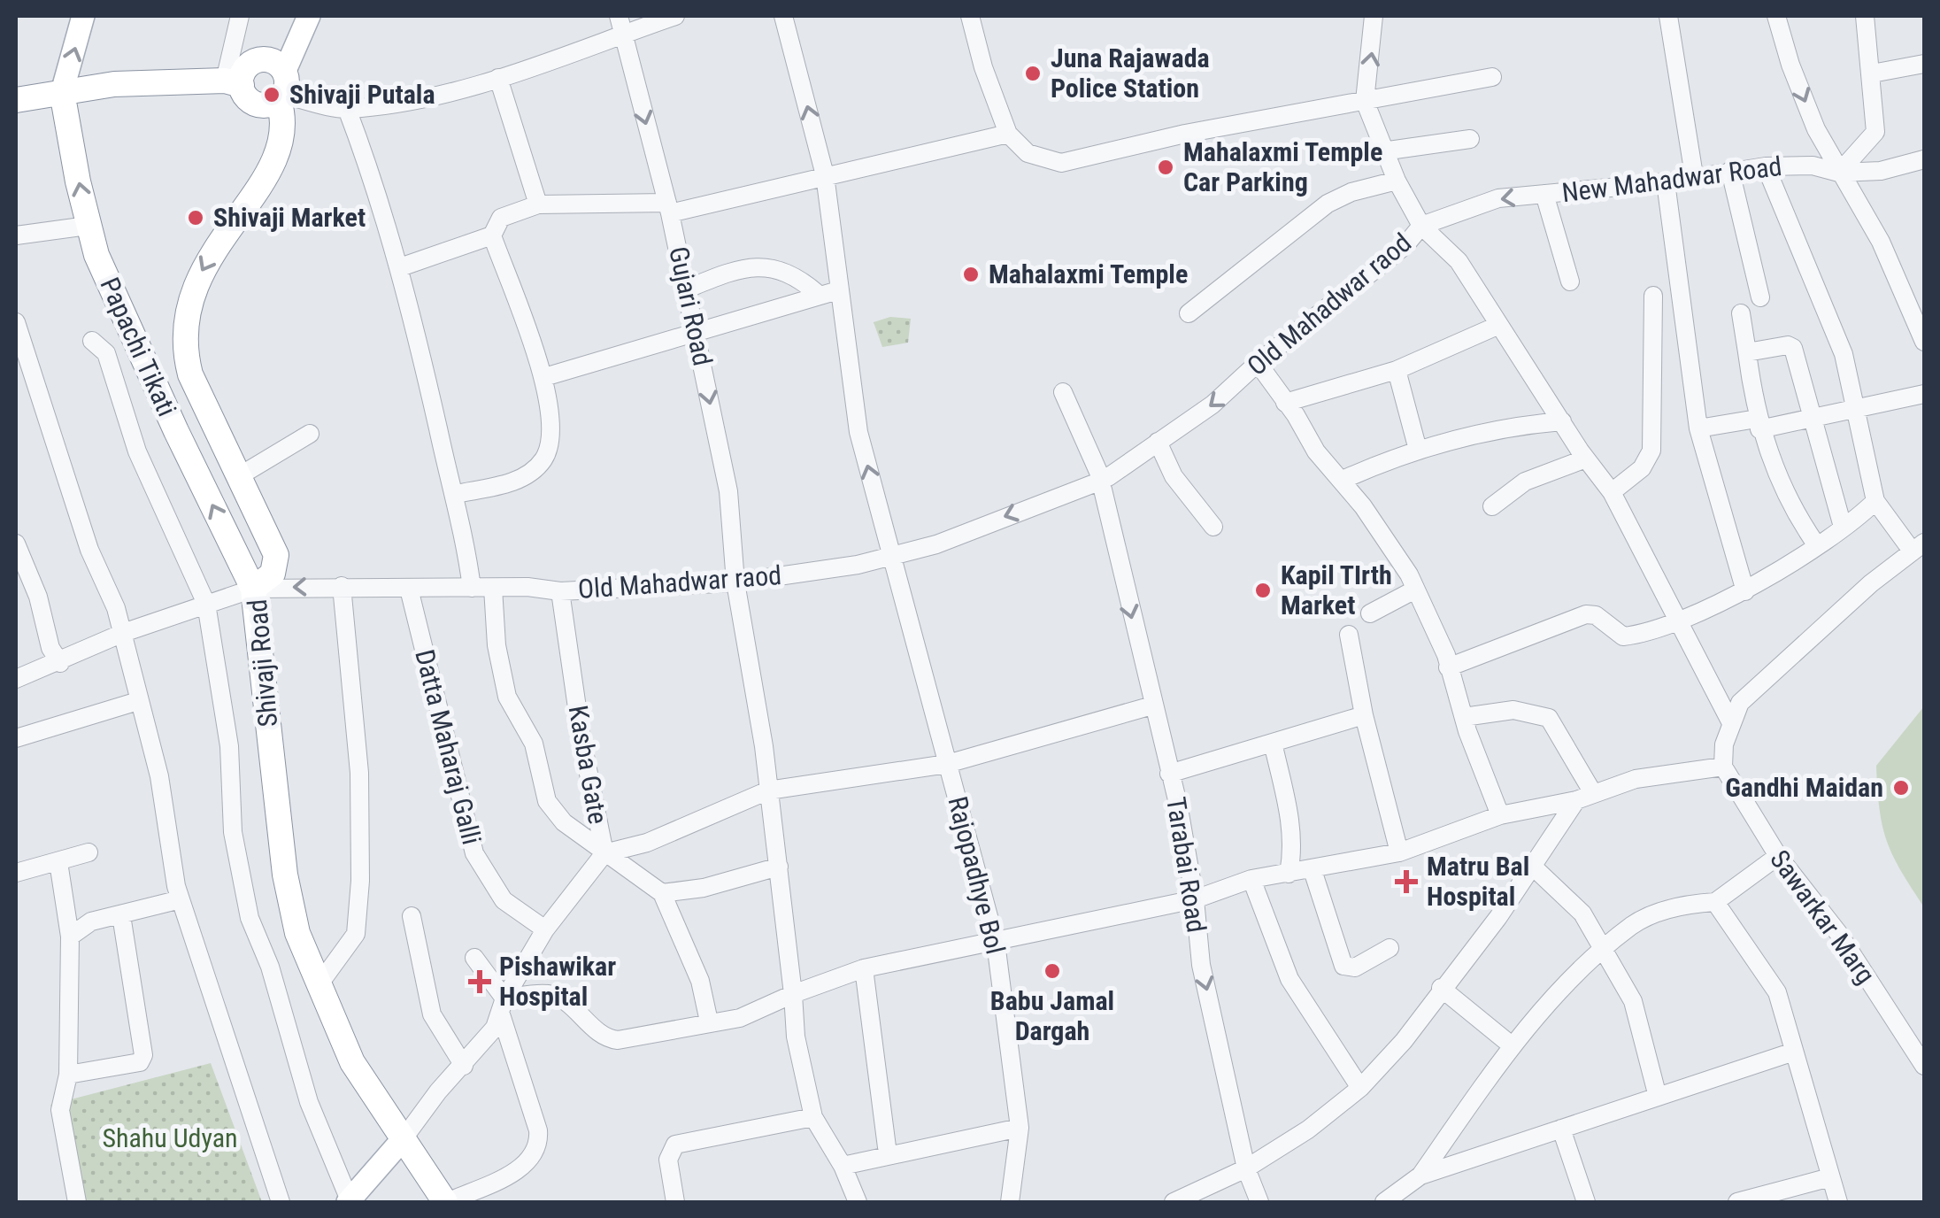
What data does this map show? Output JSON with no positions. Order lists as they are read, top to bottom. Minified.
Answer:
{"streets":{"highway":["Papachi Tikati","Shivaji Road"],"street":["New Mahadwar Road","Old Mahadwar raod","Gujari Road","Datta Maharaj Galli","Kasba Gate","Tarabai Road","Rajopadhye Bol","Sawarkar Marg"]},"crossings":[["New Mahadwar Road","Old Mahadwar raod"],["Old Mahadwar raod","Gujari Road"],["Old Mahadwar raod","Papachi Tikati"],["Old Mahadwar raod","Shivaji Road"],["Old Mahadwar raod","Datta Maharaj Galli"],["Old Mahadwar raod","Kasba Gate"],["Old Mahadwar raod","Tarabai Road"],["Old Mahadwar raod","Rajopadhye Bol"],["Papachi Tikati","Shivaji Road"],["Shivaji Road","Kasba Gate"],["Datta Maharaj Galli","Kasba Gate"]],"one_way":["Papachi Tikati","Rajopadhye Bol"],"parks":["Shahu Udyan"],"places":{"other":["Juna Rajawada Police Station","Shivaji Putala","Mahalaxmi Temple Car Parking","Shivaji Market","Mahalaxmi Temple","Kapil TIrth Market","Gandhi Maidan","Babu Jamal Dargah"],"health":["Matru Bal Hospital","Pishawikar Hospital"]}}
